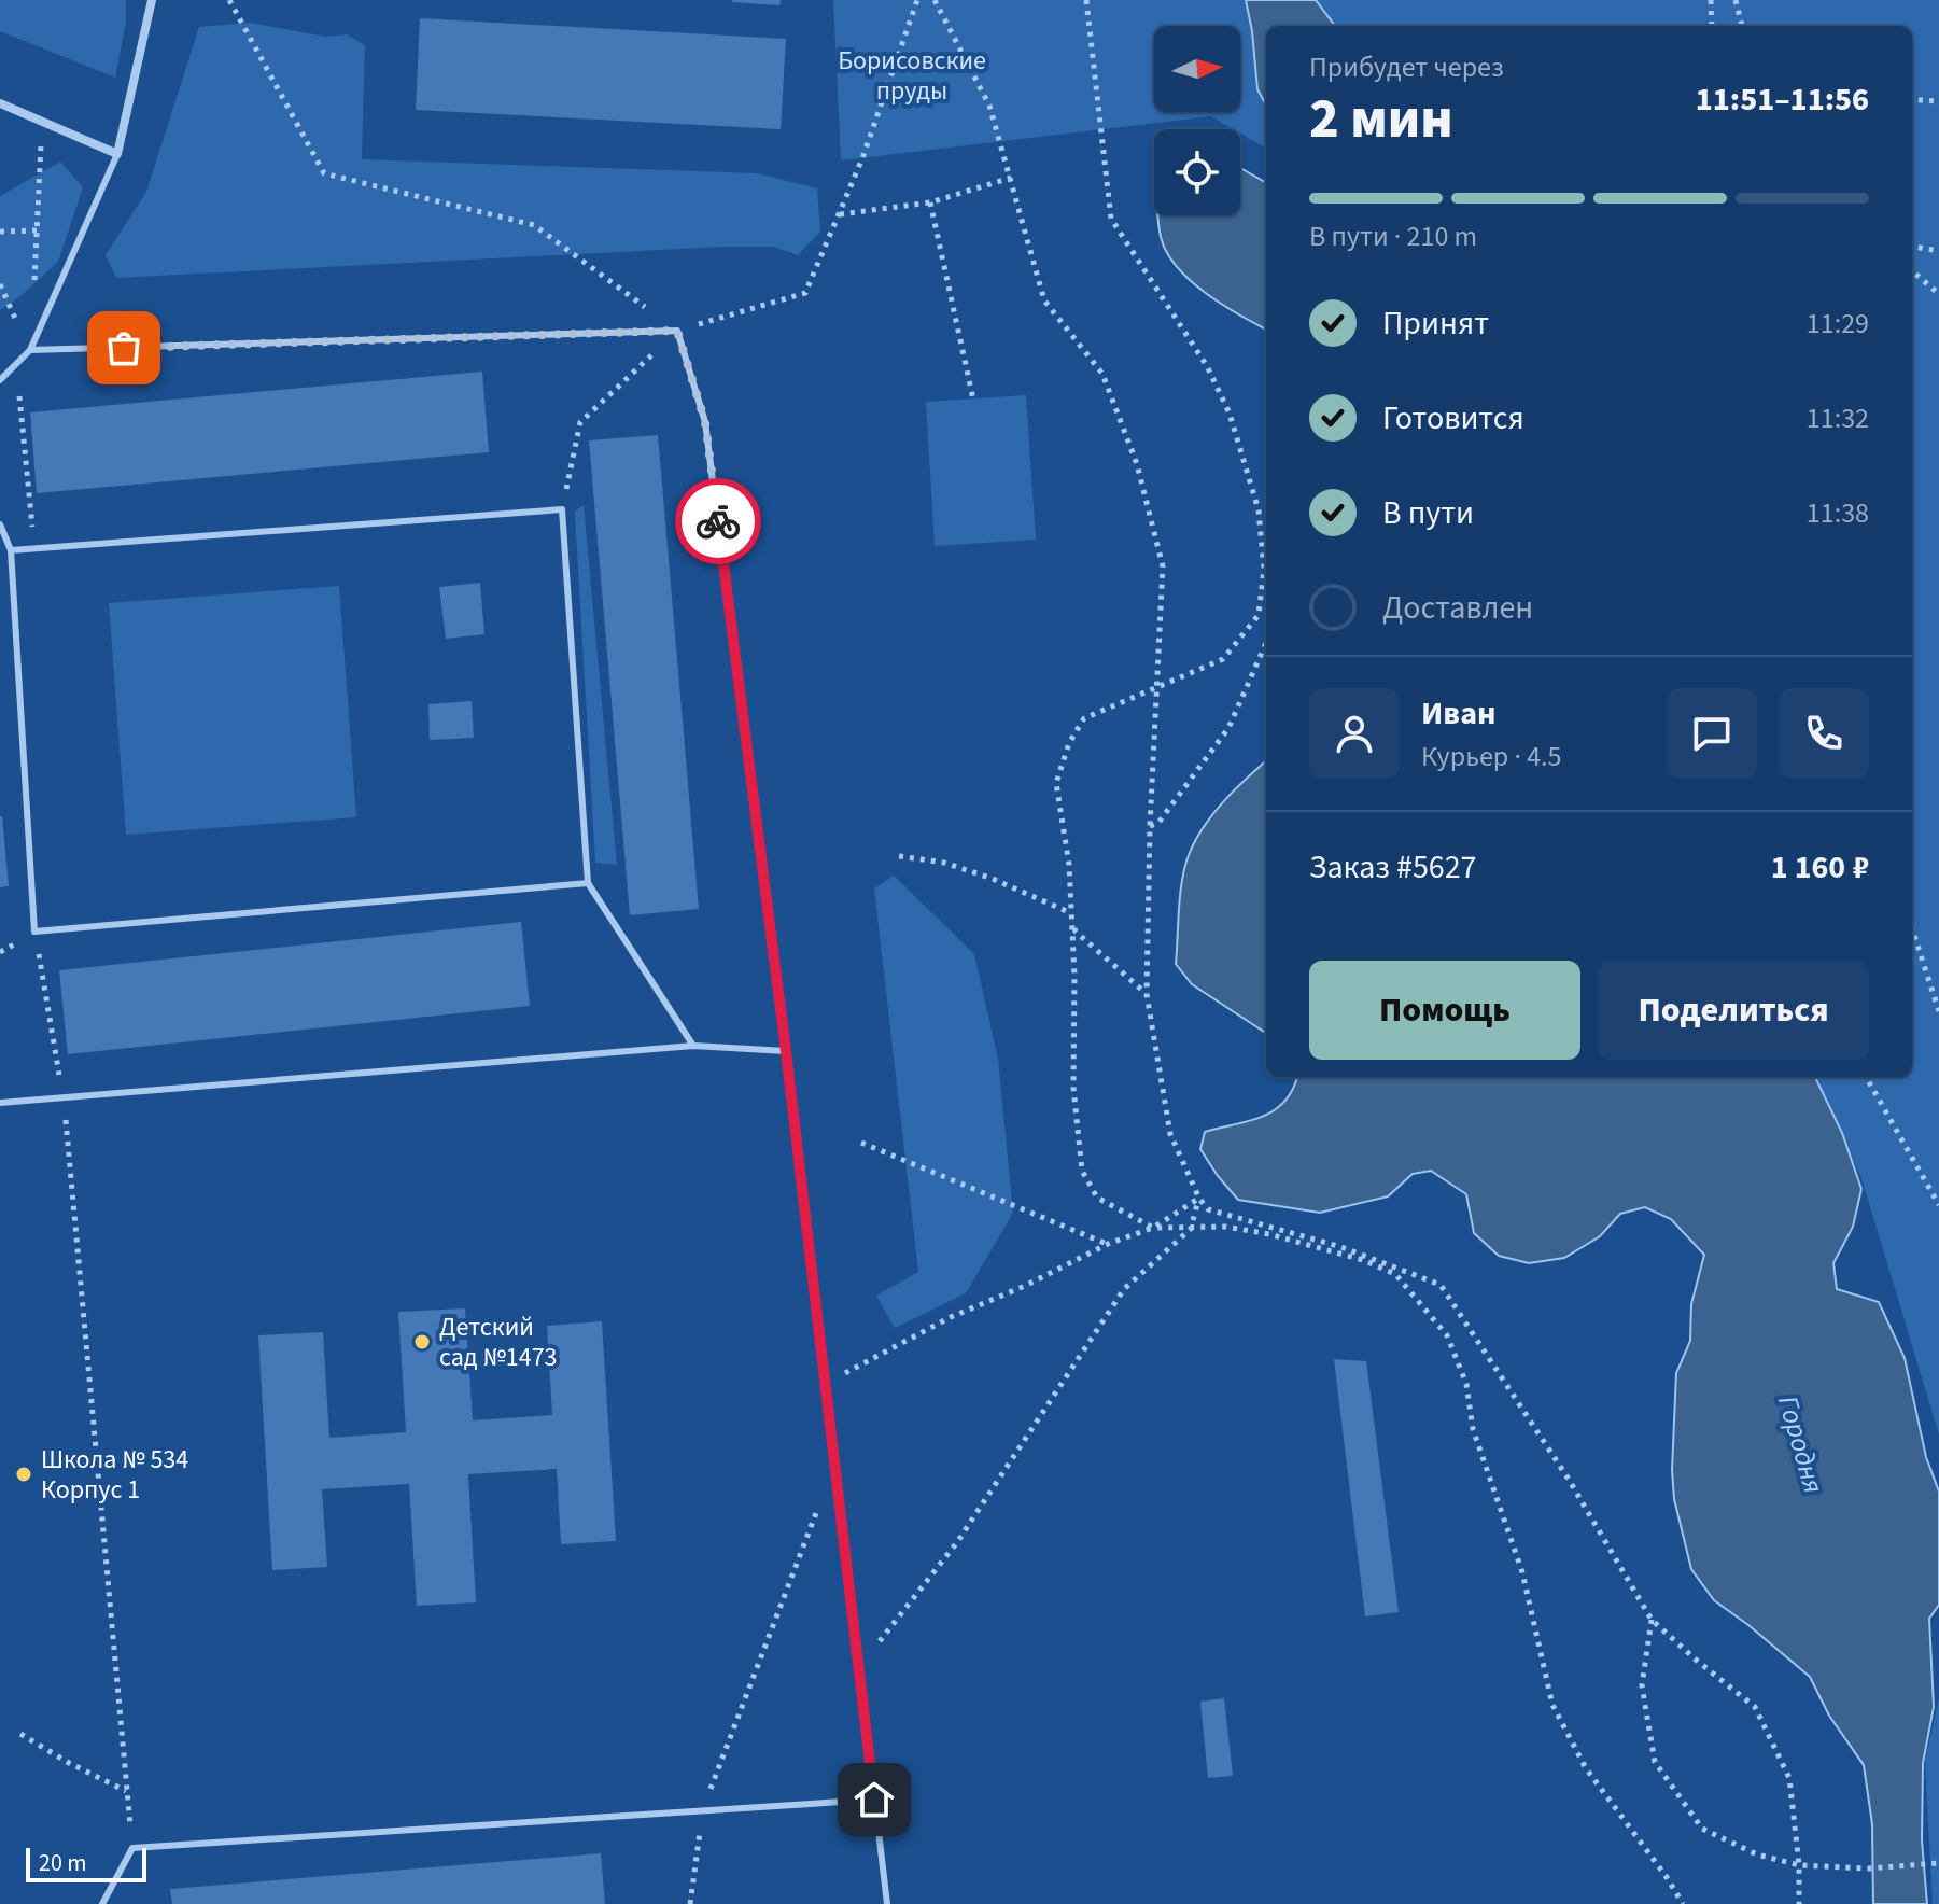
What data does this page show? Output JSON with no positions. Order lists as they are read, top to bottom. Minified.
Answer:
{"water":["Городня"],"parks":["Борисовские пруды"],"places":["Детский сад №1473","Школа № 534 Корпус 1"],"scale_bar":"20 m","north":"right","page":{"heading":["2 мин","Прибудет через","11:51–11:56"],"panel":["Иван","Курьер · 4.5","Заказ #5627","1 160 ₽"],"bar":"В пути · 210 m","list":[["Принят","11:29"],["Готовится","11:32"],["В пути","11:38"],"Доставлен"],"buttons":["Помощь","Поделиться"],"scale":"20 m"}}
